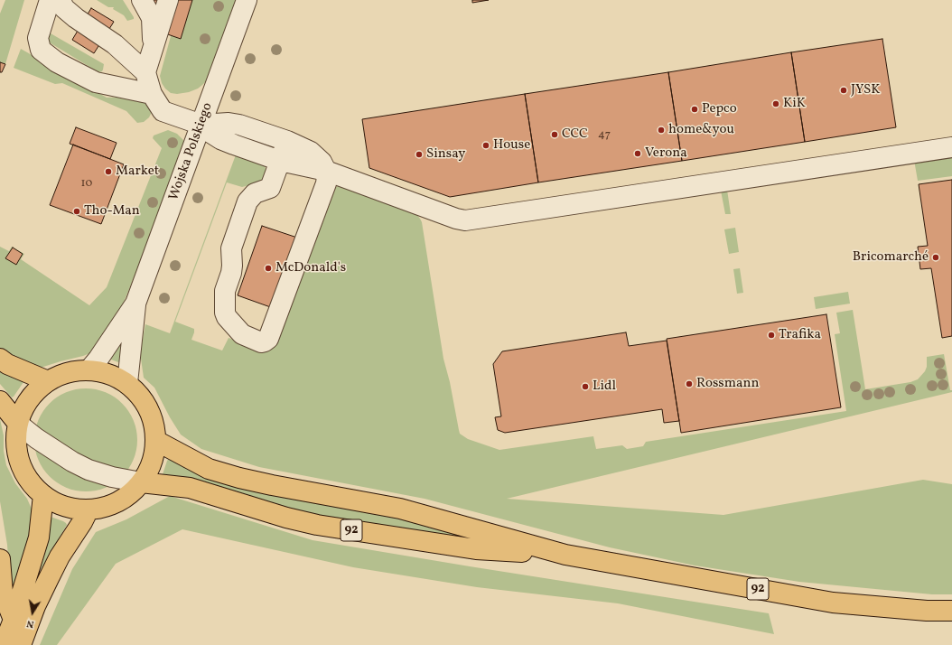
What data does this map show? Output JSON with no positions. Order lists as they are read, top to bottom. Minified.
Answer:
{"streets":{"main road":["92"],"street":["Wojska Polskiego"]},"crossings":[["Wojska Polskiego","92"]],"places":["JYSK","KiK","Pepco","home&you","CCC","House","Verona","Sinsay","Market","Tho-Man","Bricomarché","McDonald's","Trafika","Rossmann","Lidl"],"house_numbers":["47","10"],"north":"bottom"}
